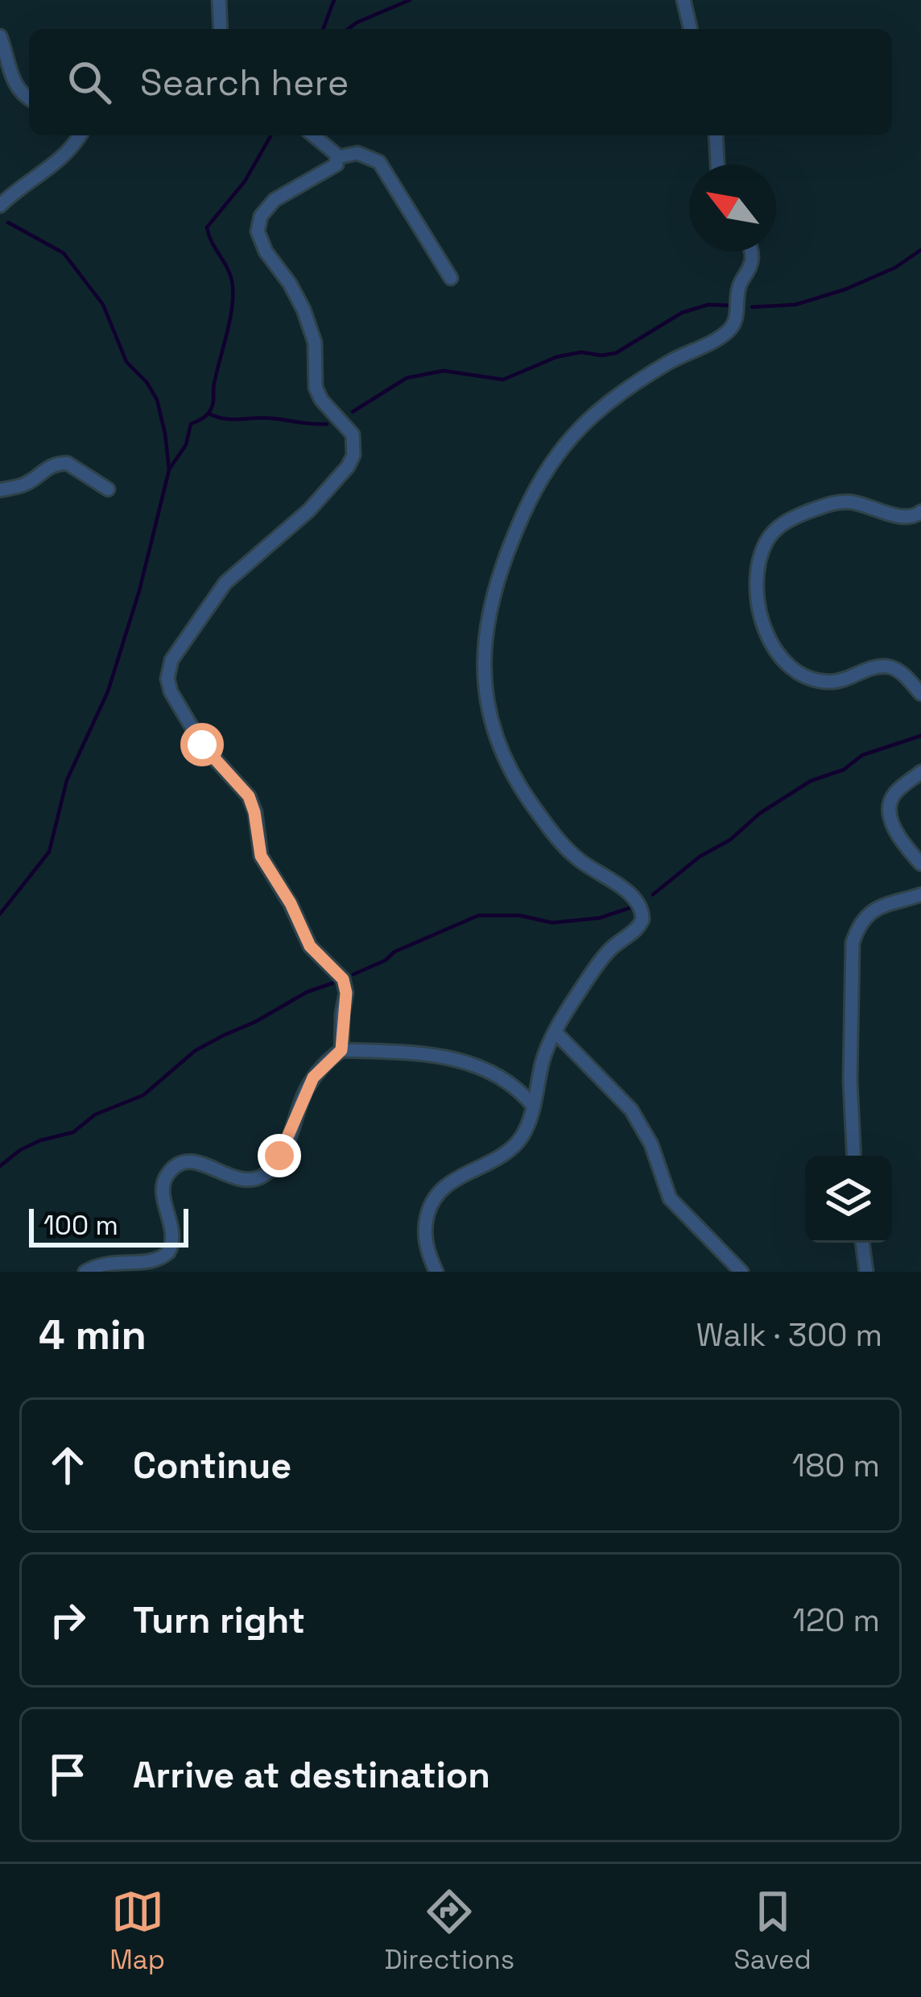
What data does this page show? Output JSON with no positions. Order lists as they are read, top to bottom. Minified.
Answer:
{"scale_bar":"100 m","north":"top left","page":{"search":"Search here","scale":"100 m","heading":["4 min","Walk · 300 m"],"list":[["Continue","180 m"],["Turn right","120 m"],"Arrive at destination"],"nav":["Map","Directions","Saved"]}}
